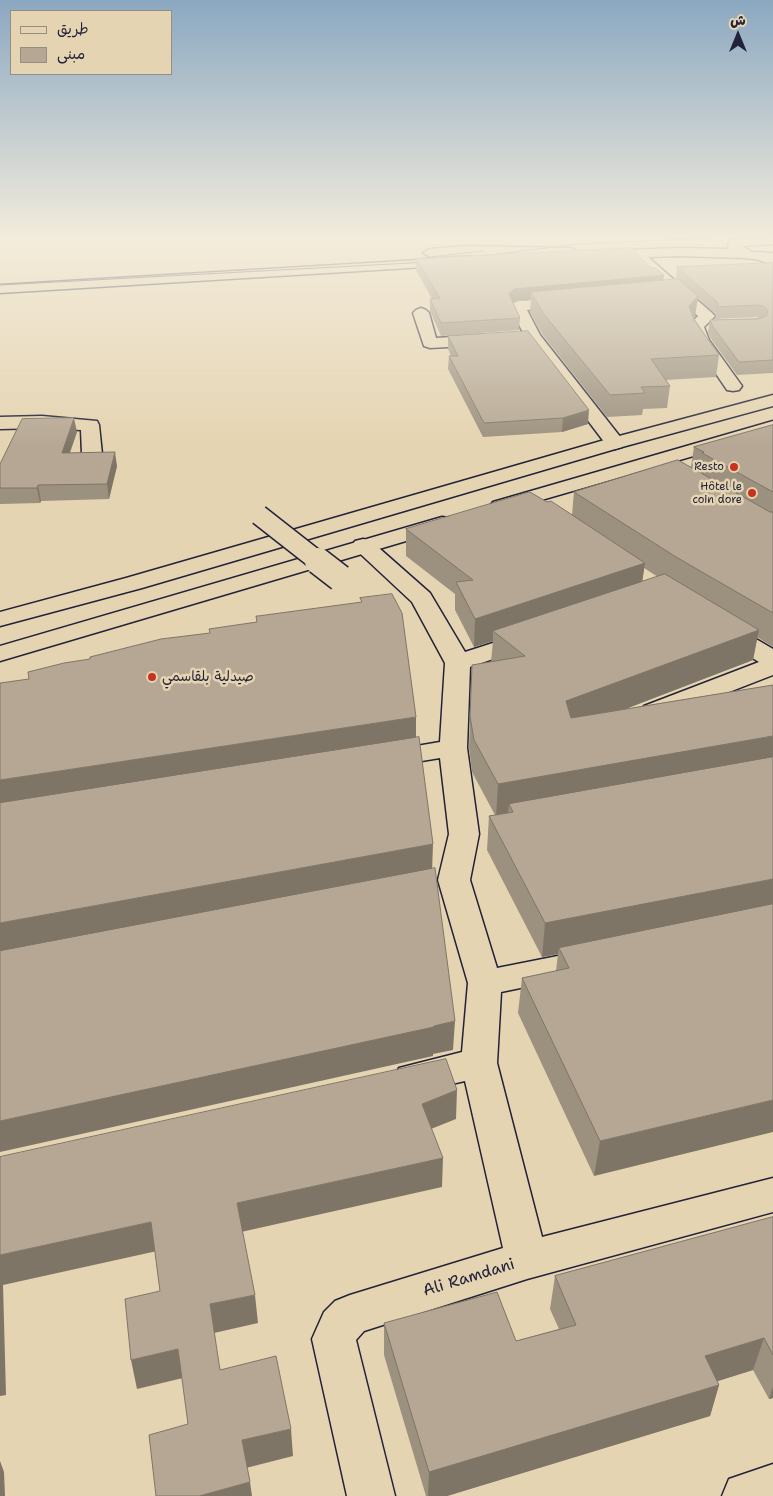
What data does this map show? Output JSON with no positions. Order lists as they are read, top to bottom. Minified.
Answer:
{"streets":{"main road":["Ali Ramdani"]},"places":["Resto","Hôtel le coin dore","صيدلية بلقاسمي"],"legend":["طريق","مبنى"],"north":"top"}
